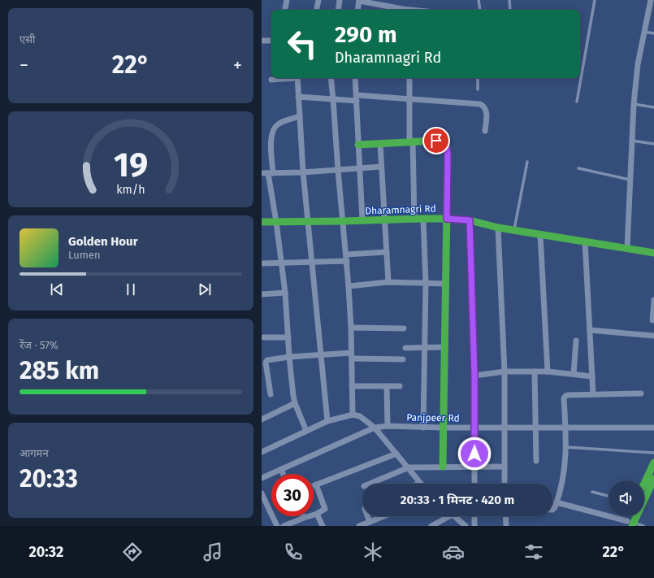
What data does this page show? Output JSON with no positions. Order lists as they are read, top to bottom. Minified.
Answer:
{"streets":{"main road":["Dharamnagri Rd"],"street":["Panjpeer Rd"]},"page":{"tile":["एसी",["रेंज · 57%","285 km"],["आगमन","20:33"]],"turn":["290 m","Dharamnagri Rd"],"heat":["−","22°","+"],"song":["Golden Hour","Lumen"],"limit":"30","trip":"20:33 · 1 मिनट · 420 m","tabs":["20:32","22°"],"gauge":["19","km/h"]}}
